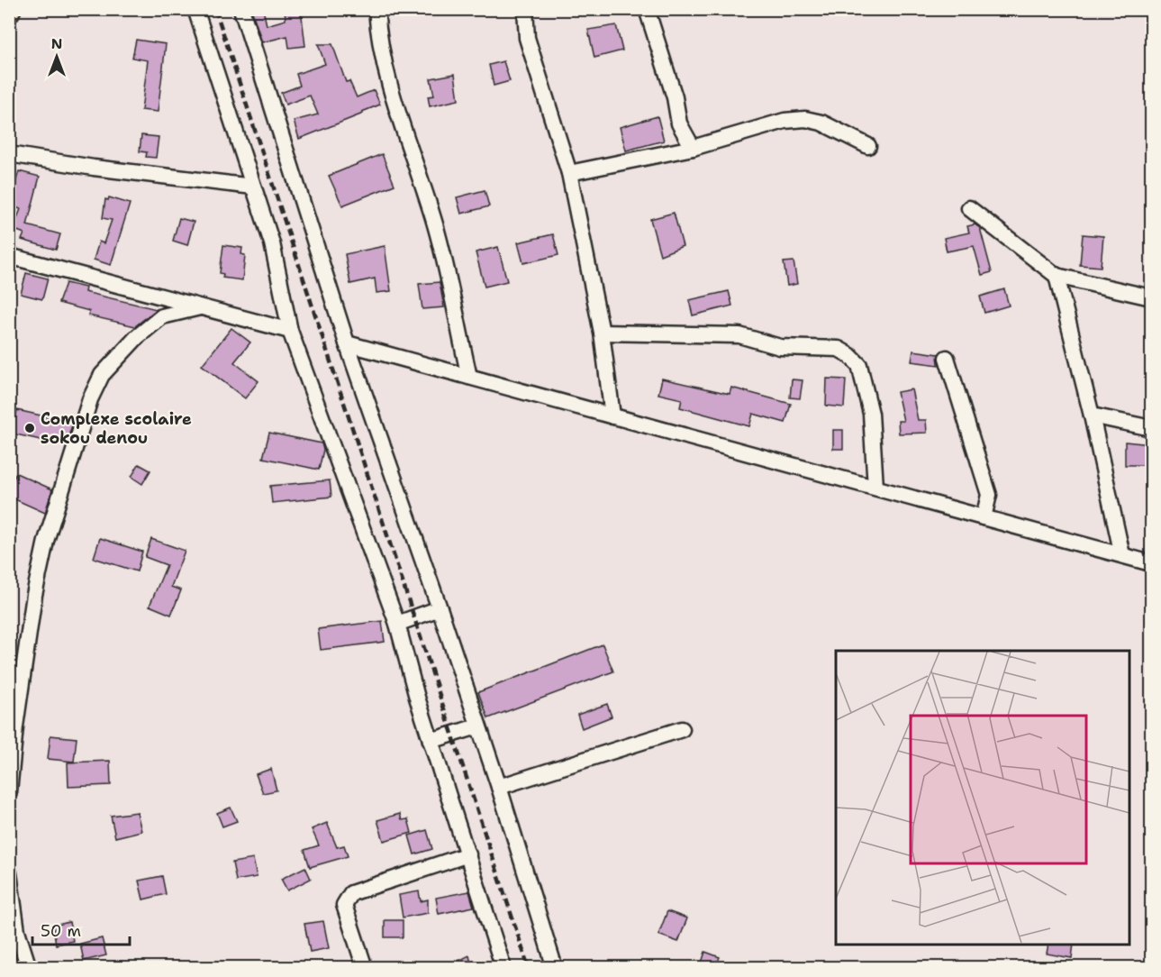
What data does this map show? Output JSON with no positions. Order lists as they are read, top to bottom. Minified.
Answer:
{"places":["Complexe scolaire sokou denou"],"scale_bar":"50 m","north":"top"}
